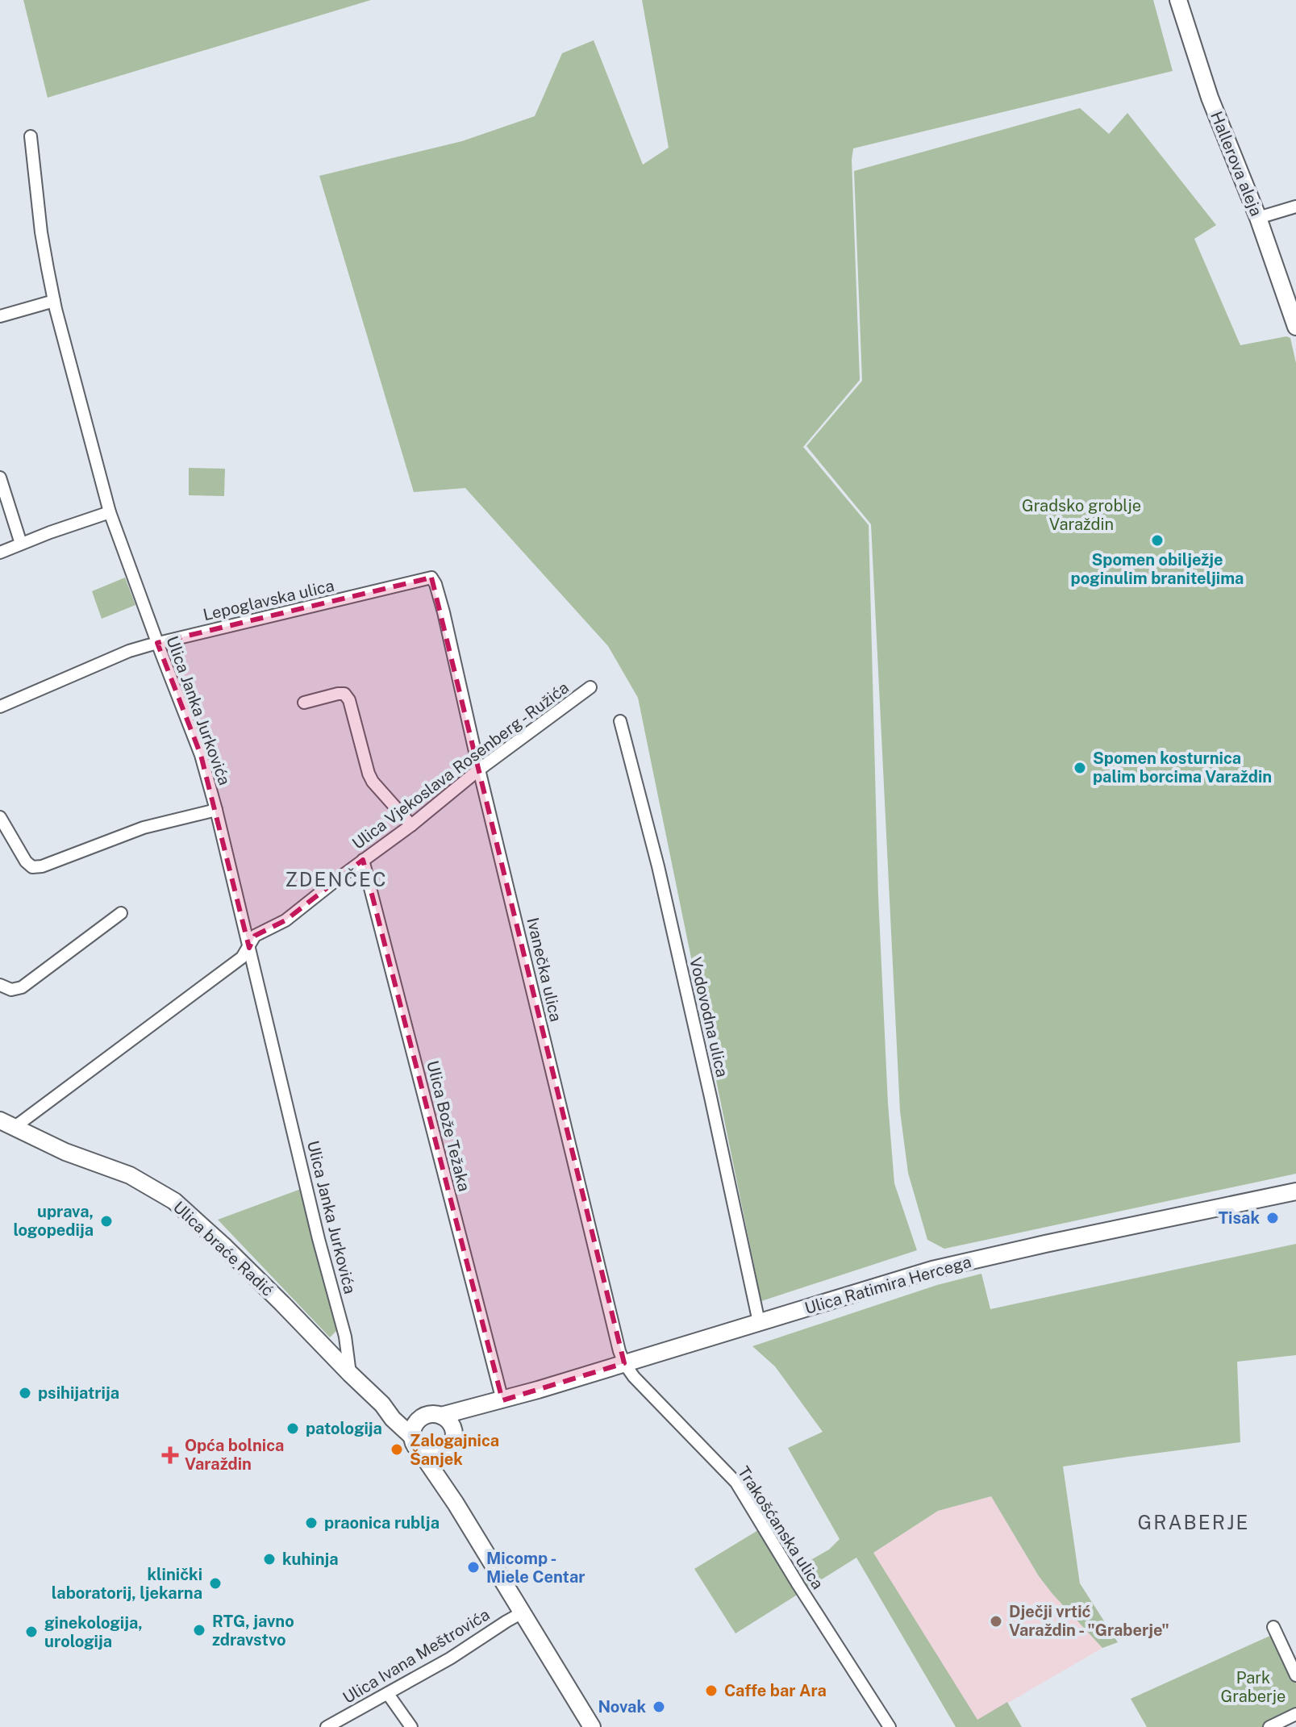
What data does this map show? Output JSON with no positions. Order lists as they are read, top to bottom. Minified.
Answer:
{"streets":{"main road":["Hallerova aleja","Ulica braće Radić","Ulica Ratimira Hercega"],"street":["Lepoglavska ulica","Ulica Janka Jurkovića","Ulica Vjekoslava Rosenberg - Ružića","Ivanečka ulica","Vodovodna ulica","Ulica Bože Težaka","Trakošćanska ulica","Ulica Ivana Meštrovića"]},"crossings":[["Lepoglavska ulica","Ulica Janka Jurkovića"],["Lepoglavska ulica","Ivanečka ulica"],["Ulica Janka Jurkovića","Ulica Vjekoslava Rosenberg - Ružića"],["Ulica Janka Jurkovića","Ulica braće Radić"],["Ulica Vjekoslava Rosenberg - Ružića","Ivanečka ulica"],["Ulica Vjekoslava Rosenberg - Ružića","Ulica Bože Težaka"],["Ulica Vjekoslava Rosenberg - Ružića","Ulica braće Radić"],["Ivanečka ulica","Ulica Ratimira Hercega"],["Ivanečka ulica","Trakošćanska ulica"],["Vodovodna ulica","Ulica Ratimira Hercega"],["Ulica Bože Težaka","Ulica Ratimira Hercega"],["Ulica braće Radić","Ulica Ratimira Hercega"],["Ulica Ratimira Hercega","Trakošćanska ulica"]],"districts":["ZDENČEC","GRABERJE"],"parks":["Gradsko groblje Varaždin","Park Graberje"],"places":{"other":["Spomen obilježje poginulim braniteljima","Spomen kosturnica palim borcima Varaždin","Tisak","uprava, logopedija","psihijatrija","patologija","Zalogajnica Šanjek","praonica rublja","kuhinja","Micomp - Miele Centar","klinički laboratorij, ljekarna","Dječji vrtić Varaždin - \"Graberje\"","RTG, javno zdravstvo","ginekologija, urologija","Caffe bar Ara","Novak"],"health":["Opća bolnica Varaždin"]}}
